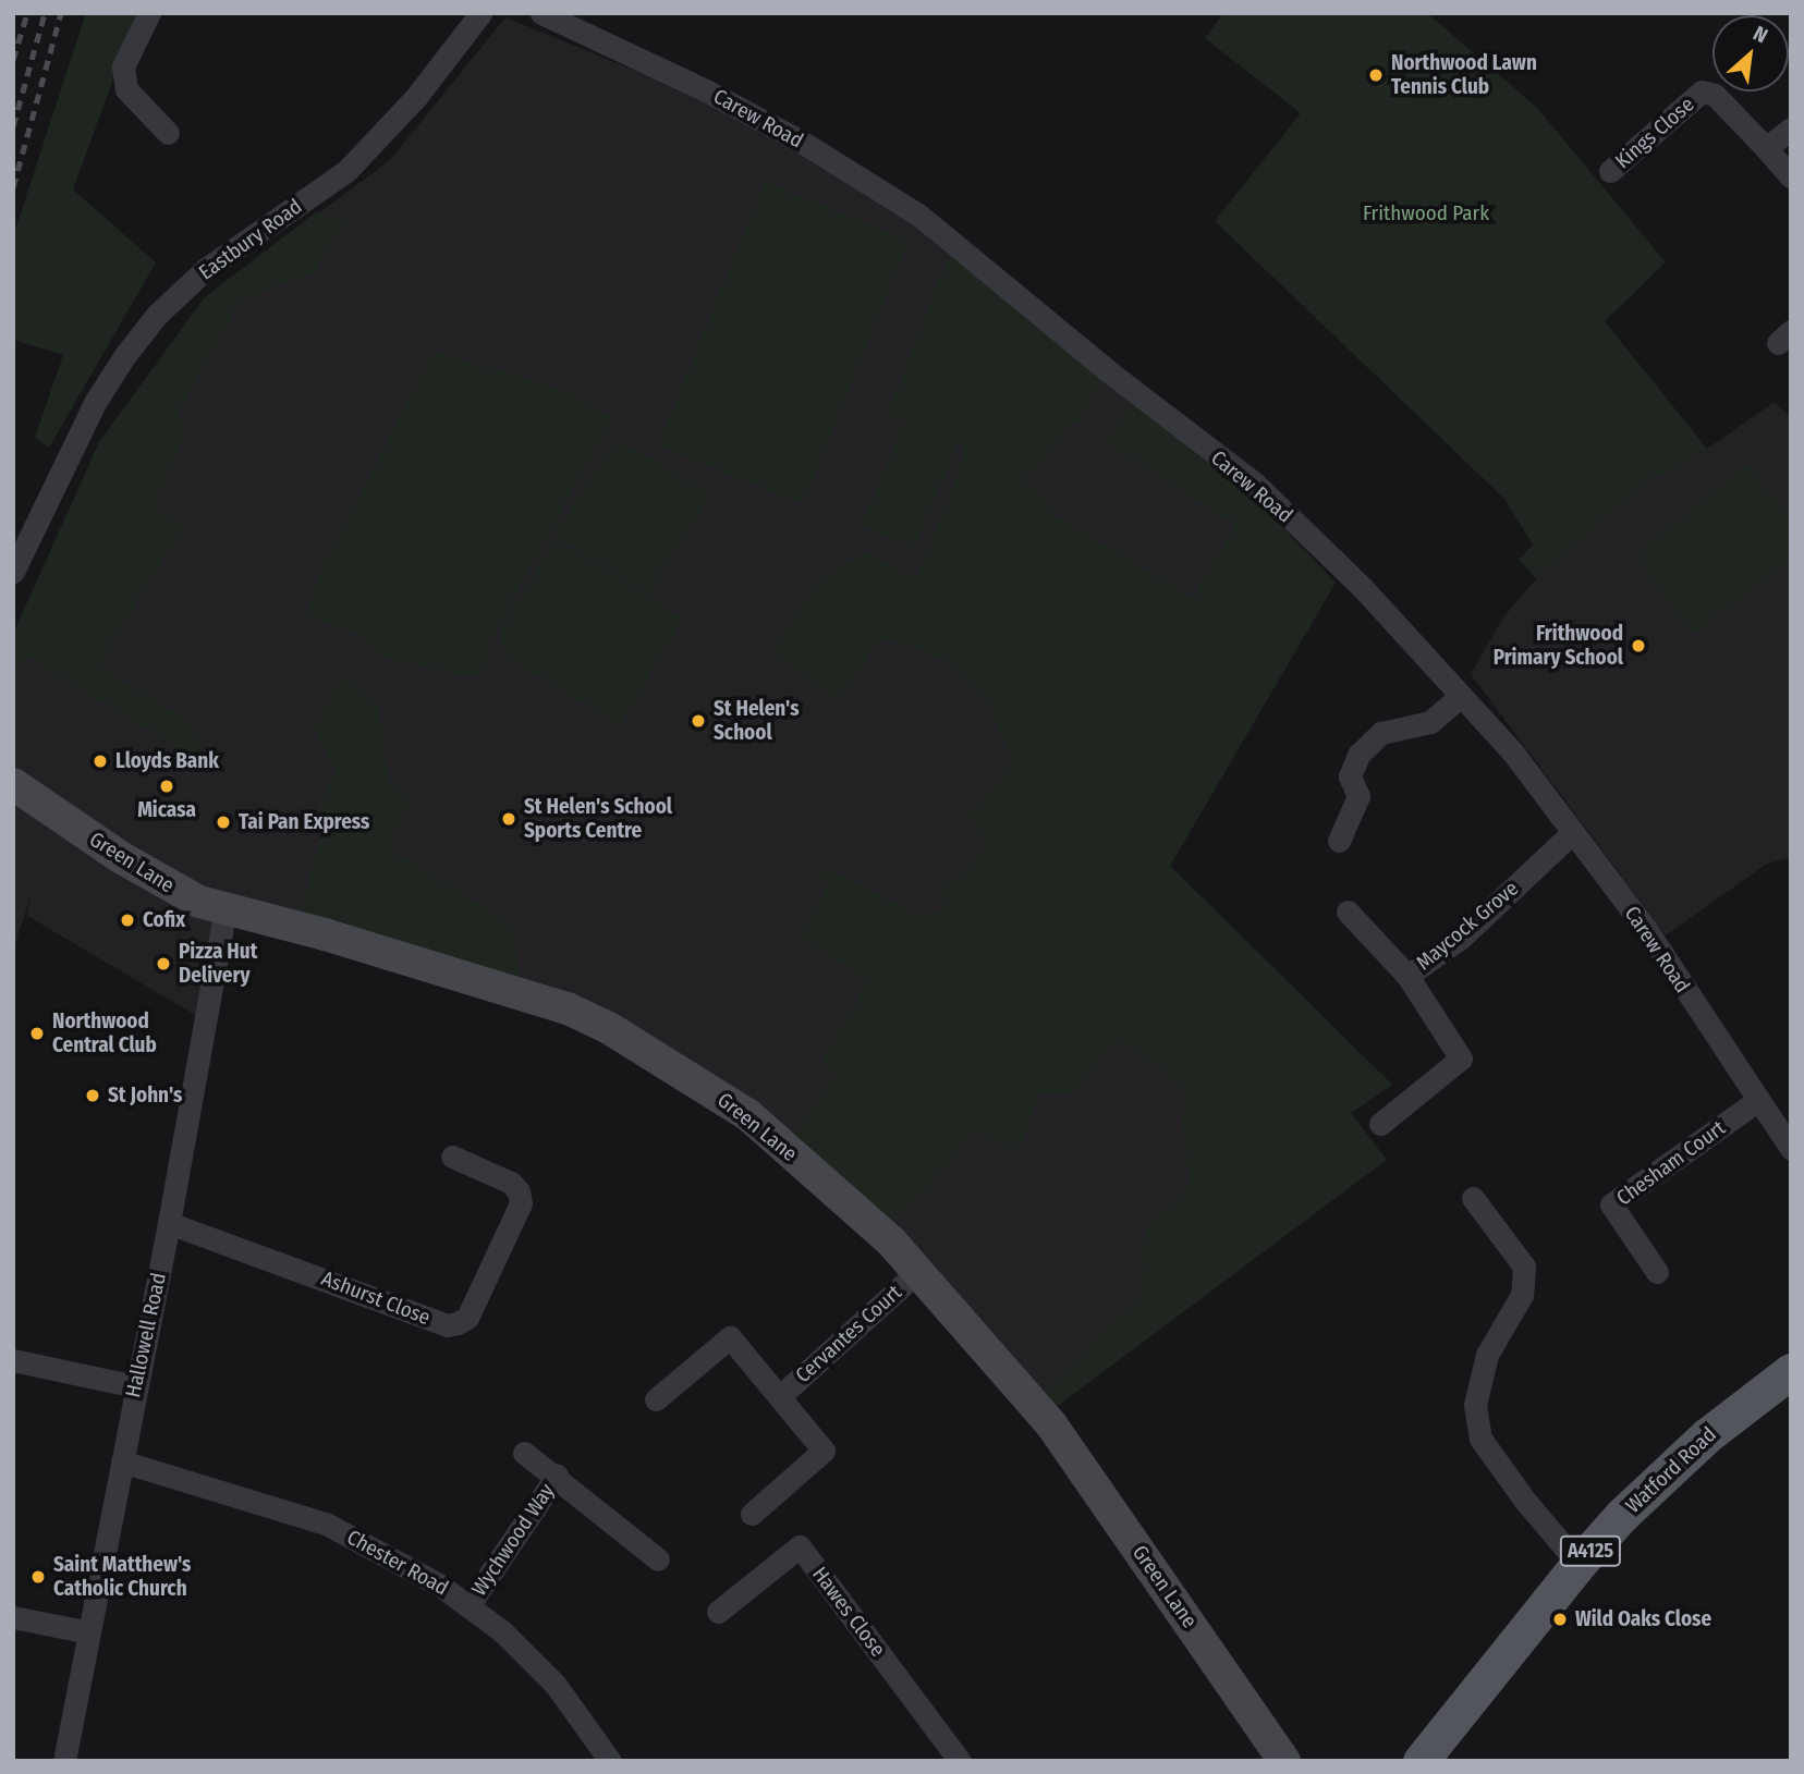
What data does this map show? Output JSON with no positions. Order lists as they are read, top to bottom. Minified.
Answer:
{"streets":{"main road":["Green Lane","Watford Road","A4125"],"street":["Carew Road","Kings Close","Eastbury Road","Maycock Grove","Chesham Court","Ashurst Close","Cervantes Court","Hallowell Road","Wychwood Way","Chester Road","Hawes Close"]},"crossings":[["Carew Road","Maycock Grove"],["Carew Road","Chesham Court"],["Green Lane","Cervantes Court"],["Green Lane","Hallowell Road"],["Ashurst Close","Hallowell Road"],["Hallowell Road","Chester Road"],["Wychwood Way","Chester Road"]],"parks":["Frithwood Park"],"places":["Northwood Lawn Tennis Club","Frithwood Primary School","St Helen's School","Lloyds Bank","Micasa","St Helen's School Sports Centre","Tai Pan Express","Cofix","Pizza Hut Delivery","Northwood Central Club","St John's","Saint Matthew's Catholic Church","Wild Oaks Close"],"north":"top right"}
